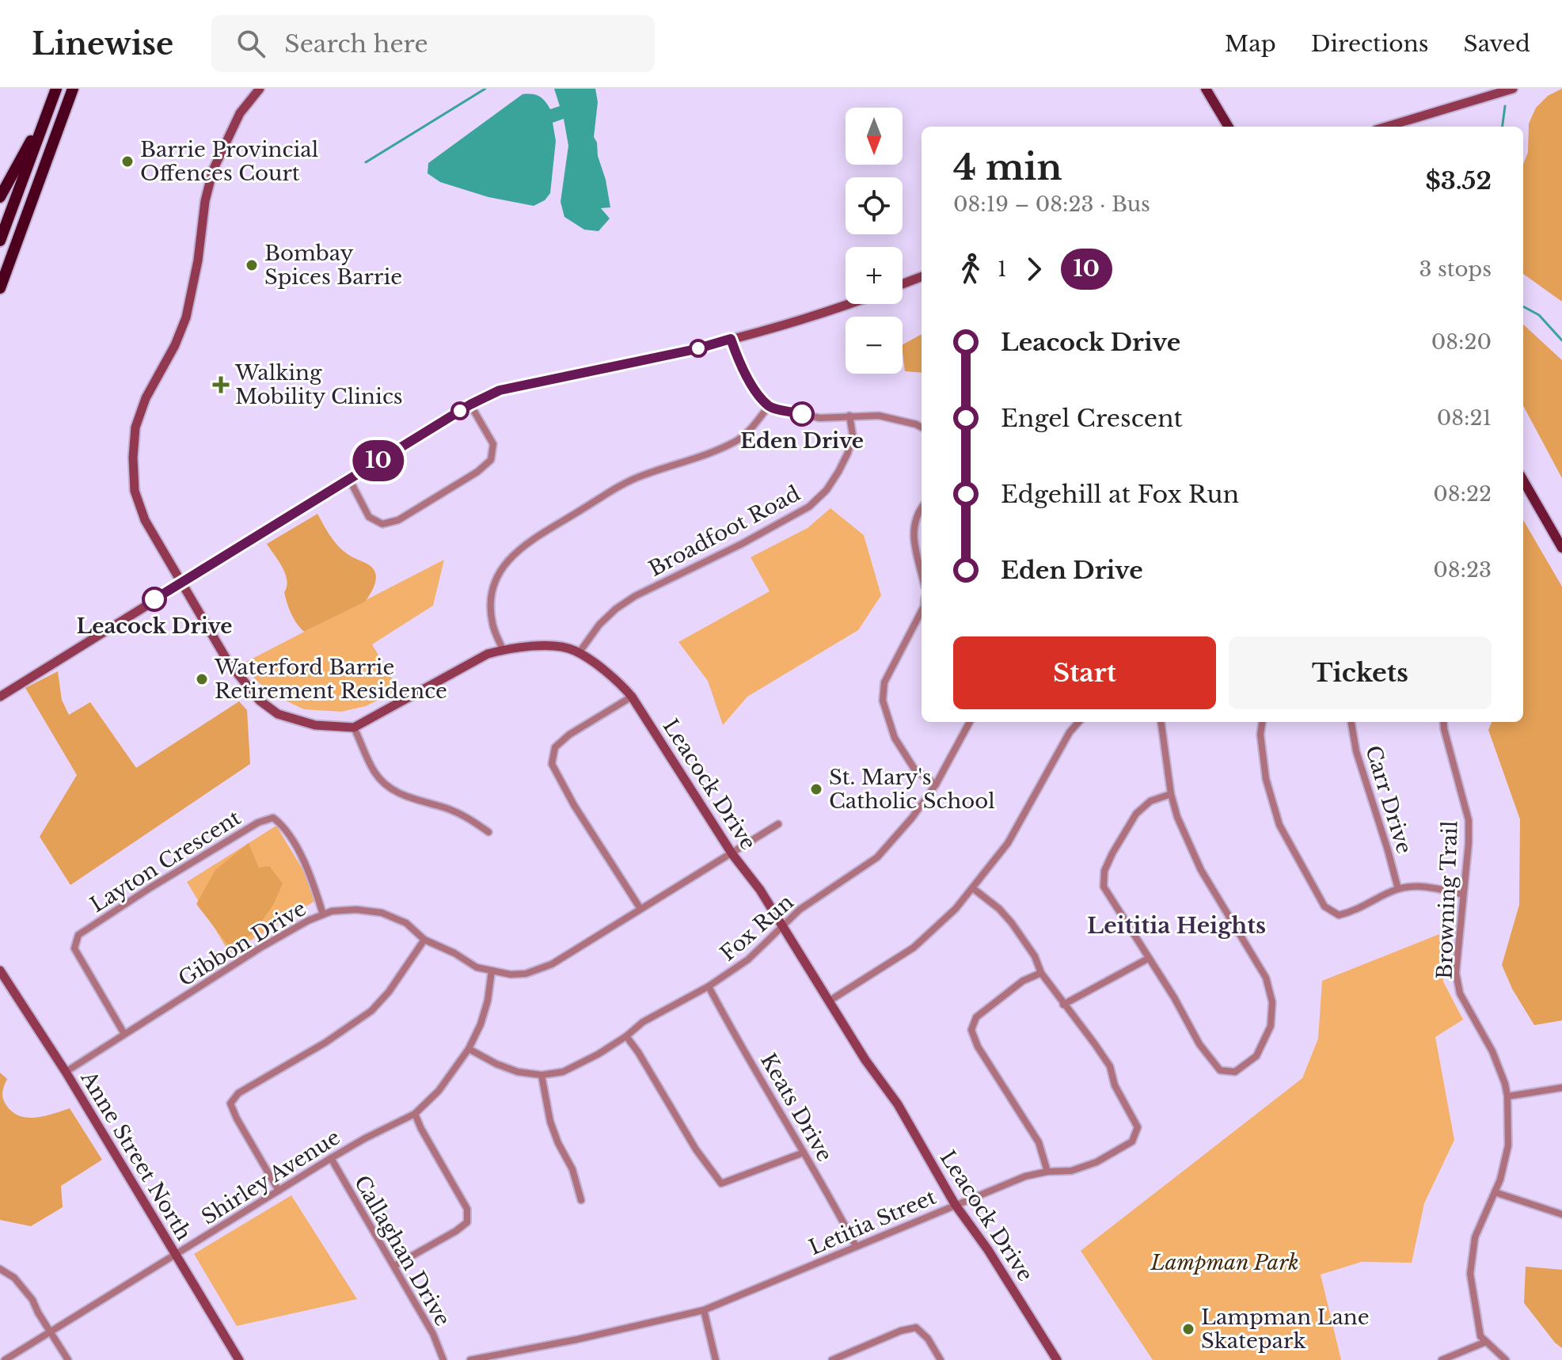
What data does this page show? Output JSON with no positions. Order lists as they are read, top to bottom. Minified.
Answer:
{"streets":{"street":["Broadfoot Road","Leacock Drive","Carr Drive","Layton Crescent","Browning Trail","Fox Run","Gibbon Drive","Keats Drive","Anne Street North","Shirley Avenue","Letitia Street","Callaghan Drive"]},"crossings":[["Broadfoot Road","Leacock Drive"],["Leacock Drive","Fox Run"],["Leacock Drive","Gibbon Drive"],["Leacock Drive","Letitia Street"],["Layton Crescent","Gibbon Drive"],["Fox Run","Keats Drive"],["Fox Run","Shirley Avenue"],["Gibbon Drive","Anne Street North"],["Gibbon Drive","Shirley Avenue"],["Keats Drive","Letitia Street"],["Anne Street North","Shirley Avenue"],["Shirley Avenue","Callaghan Drive"]],"districts":["Leititia Heights"],"parks":["Lampman Park"],"places":{"other":["Barrie Provincial Offences Court","Bombay Spices Barrie","Eden Drive","Leacock Drive","Waterford Barrie Retirement Residence","St. Mary's Catholic School","Lampman Lane Skatepark"],"health":["Walking Mobility Clinics"]},"lines":["bus line 10"],"north":"bottom","page":{"header":"Linewise","search":"Search here","nav":["Map","Directions","Saved"],"on_map":"10","map_buttons":["+","−"],"heading":["4 min","08:19 – 08:23 · Bus","$3.52"],"legs":["1","10","3 stops"],"list":[{"name":"Leacock Drive","value":"08:20"},{"name":"Engel Crescent","value":"08:21"},{"name":"Edgehill at Fox Run","value":"08:22"},{"name":"Eden Drive","value":"08:23"}],"buttons":["Start","Tickets"]}}
